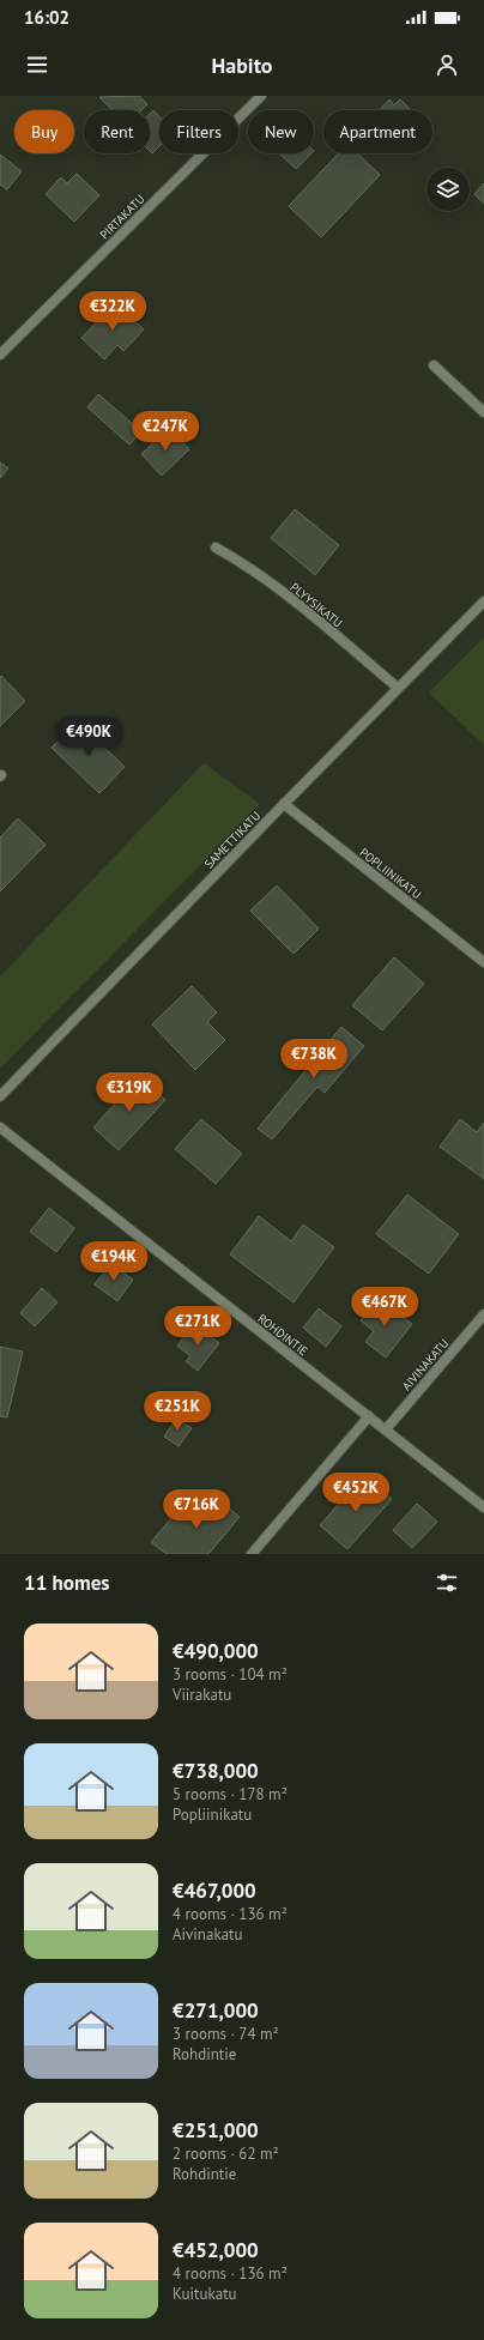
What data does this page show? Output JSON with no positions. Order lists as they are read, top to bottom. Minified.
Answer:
{"streets":{"street":["PIRTAKATU","PLYYSIKATU","SAMETTIKATU","POPLIINIKATU","ROHDINTIE","AIVINAKATU"]},"crossings":[["PLYYSIKATU","SAMETTIKATU"],["SAMETTIKATU","POPLIINIKATU"],["ROHDINTIE","AIVINAKATU"]],"page":{"status":"16:02","header":"Habito","chip":["Buy","Rent","Filters","New","Apartment"],"price":["€322K","€247K","€490K","€738K","€319K","€194K","€467K","€271K","€251K","€452K","€716K"],"heading":"11 homes","list":[{"name":"€490,000","note":"3 rooms · 104 m² · Viirakatu"},{"name":"€738,000","note":"5 rooms · 178 m² · Popliinikatu"},{"name":"€467,000","note":"4 rooms · 136 m² · Aivinakatu"},{"name":"€271,000","note":"3 rooms · 74 m² · Rohdintie"},{"name":"€251,000","note":"2 rooms · 62 m² · Rohdintie"},{"name":"€452,000","note":"4 rooms · 136 m² · Kuitukatu"}]}}
